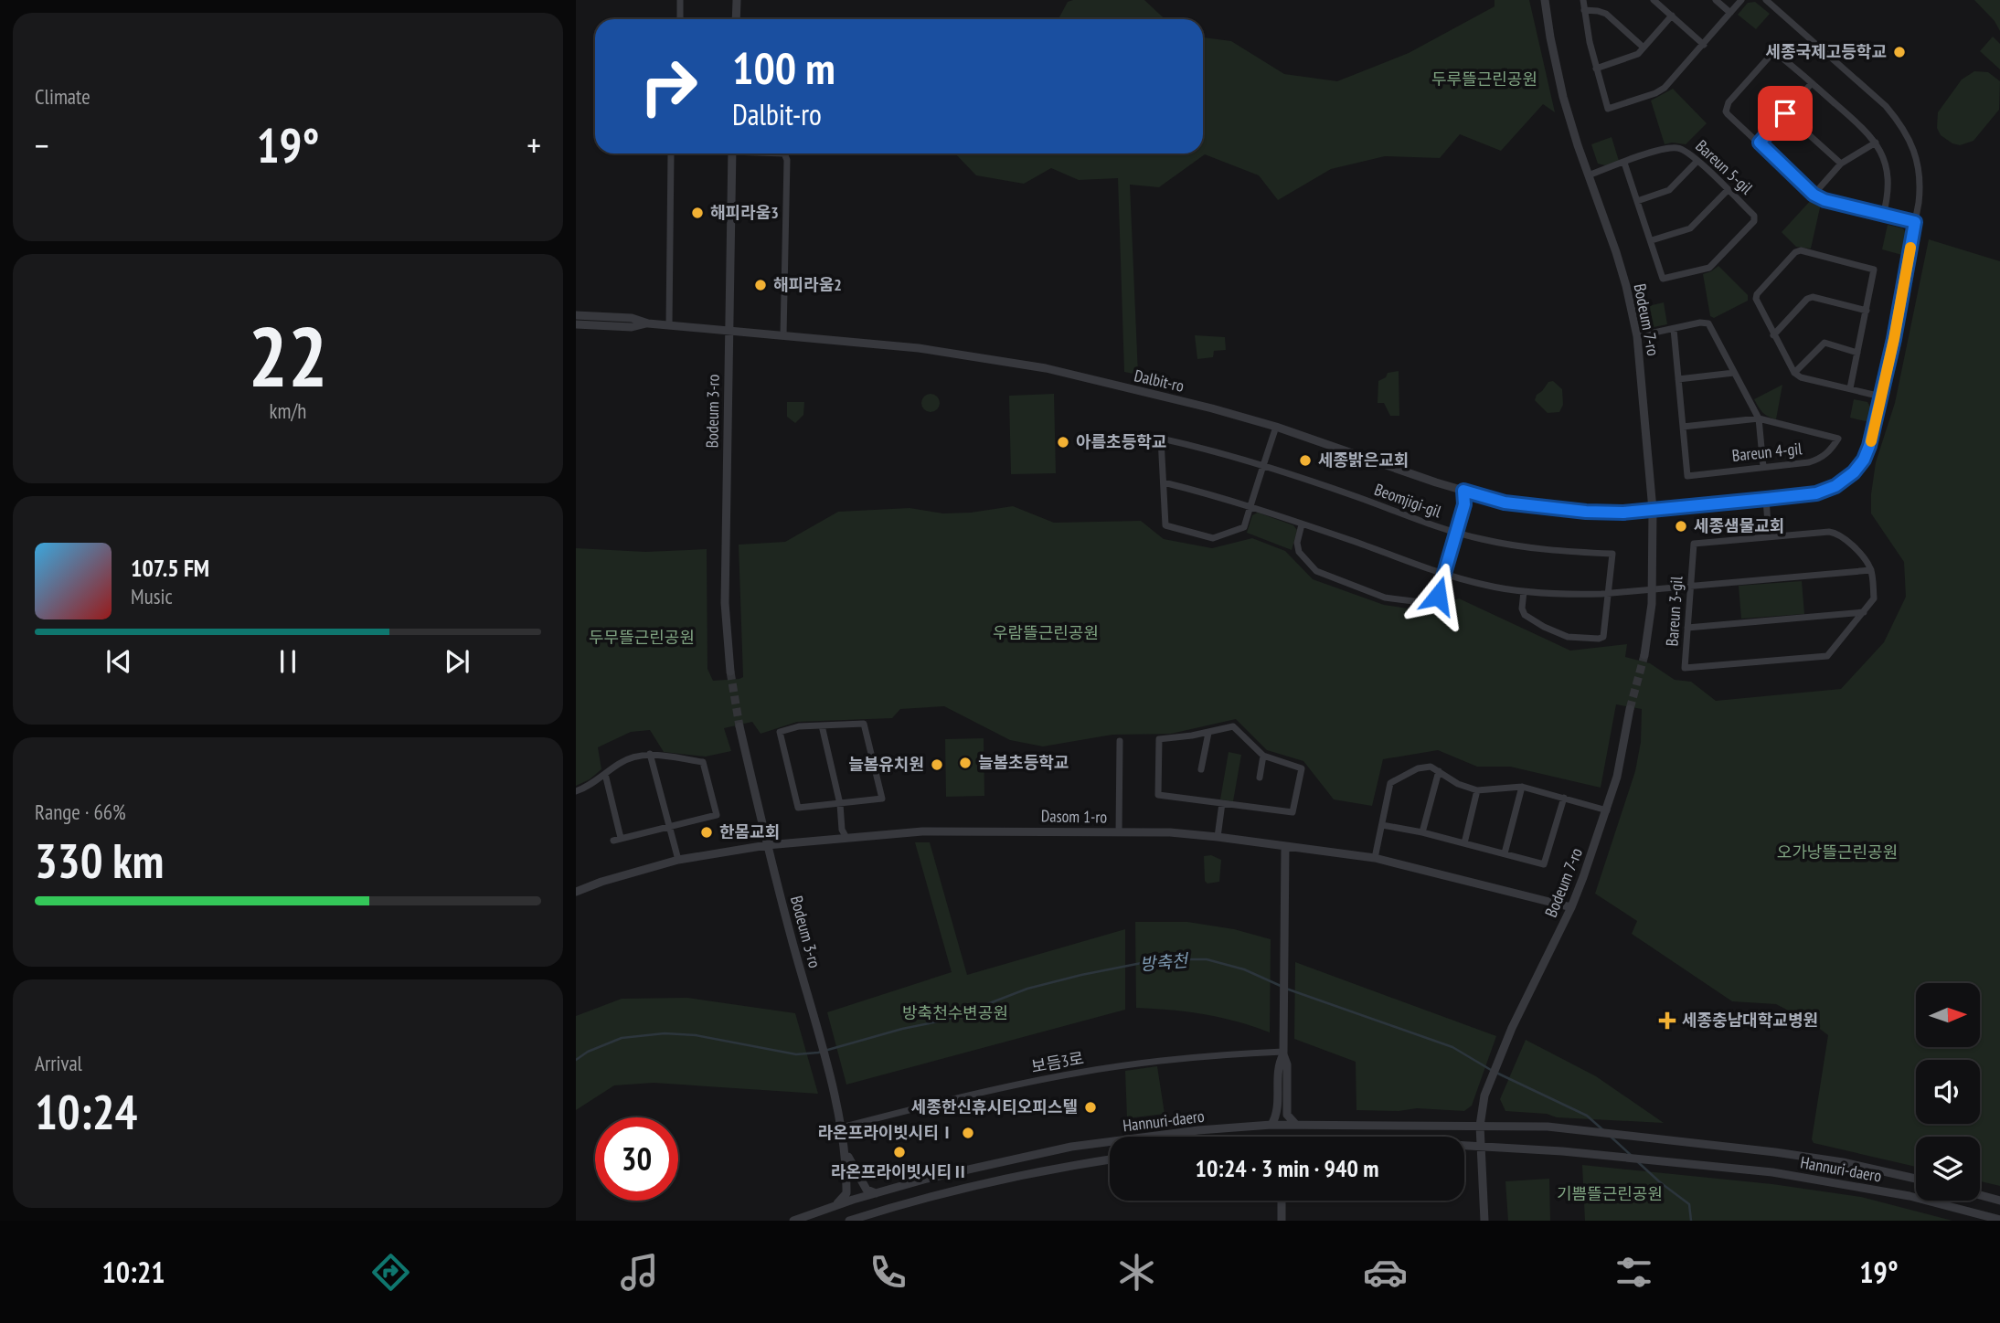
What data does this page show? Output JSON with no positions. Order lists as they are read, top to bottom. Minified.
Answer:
{"streets":{"street":["Bareun 5-gil","Bodeum 7-ro","Dalbit-ro","Bodeum 3-ro","Bareun 4-gil","Beomjigi-gil","Bareun 3-gil","Dasom 1-ro","보듬3로","Hannuri-daero"]},"crossings":[["Bareun 5-gil","Bodeum 7-ro"],["Bodeum 7-ro","Dalbit-ro"],["Bodeum 7-ro","Dasom 1-ro"],["Bodeum 7-ro","Hannuri-daero"],["Dalbit-ro","Bodeum 3-ro"],["Bodeum 3-ro","Dasom 1-ro"],["Bodeum 3-ro","보듬3로"]],"water":["방축천"],"parks":["두루뜰근린공원","우람뜰근린공원","두무뜰근린공원","오가낭뜰근린공원","방축천수변공원","기쁨뜰근린공원"],"places":{"other":["세종국제고등학교","해피라움3","해피라움2","아름초등학교","세종밝은교회","세종샘물교회","늘봄초등학교","늘봄유치원","한몸교회","세종한신휴시티오피스텔","라온프라이빗시티Ⅰ","라온프라이빗시티Ⅱ"],"health":["세종충남대학교병원"]},"north":"right","page":{"tile":["Climate",["22","km/h"],["Range · 66%","330 km"],["Arrival","10:24"]],"turn":["100 m","Dalbit-ro"],"heat":["−","19°","+"],"song":["107.5 FM","Music"],"limit":"30","trip":"10:24 · 3 min · 940 m","tabs":["10:21","19°"]}}
